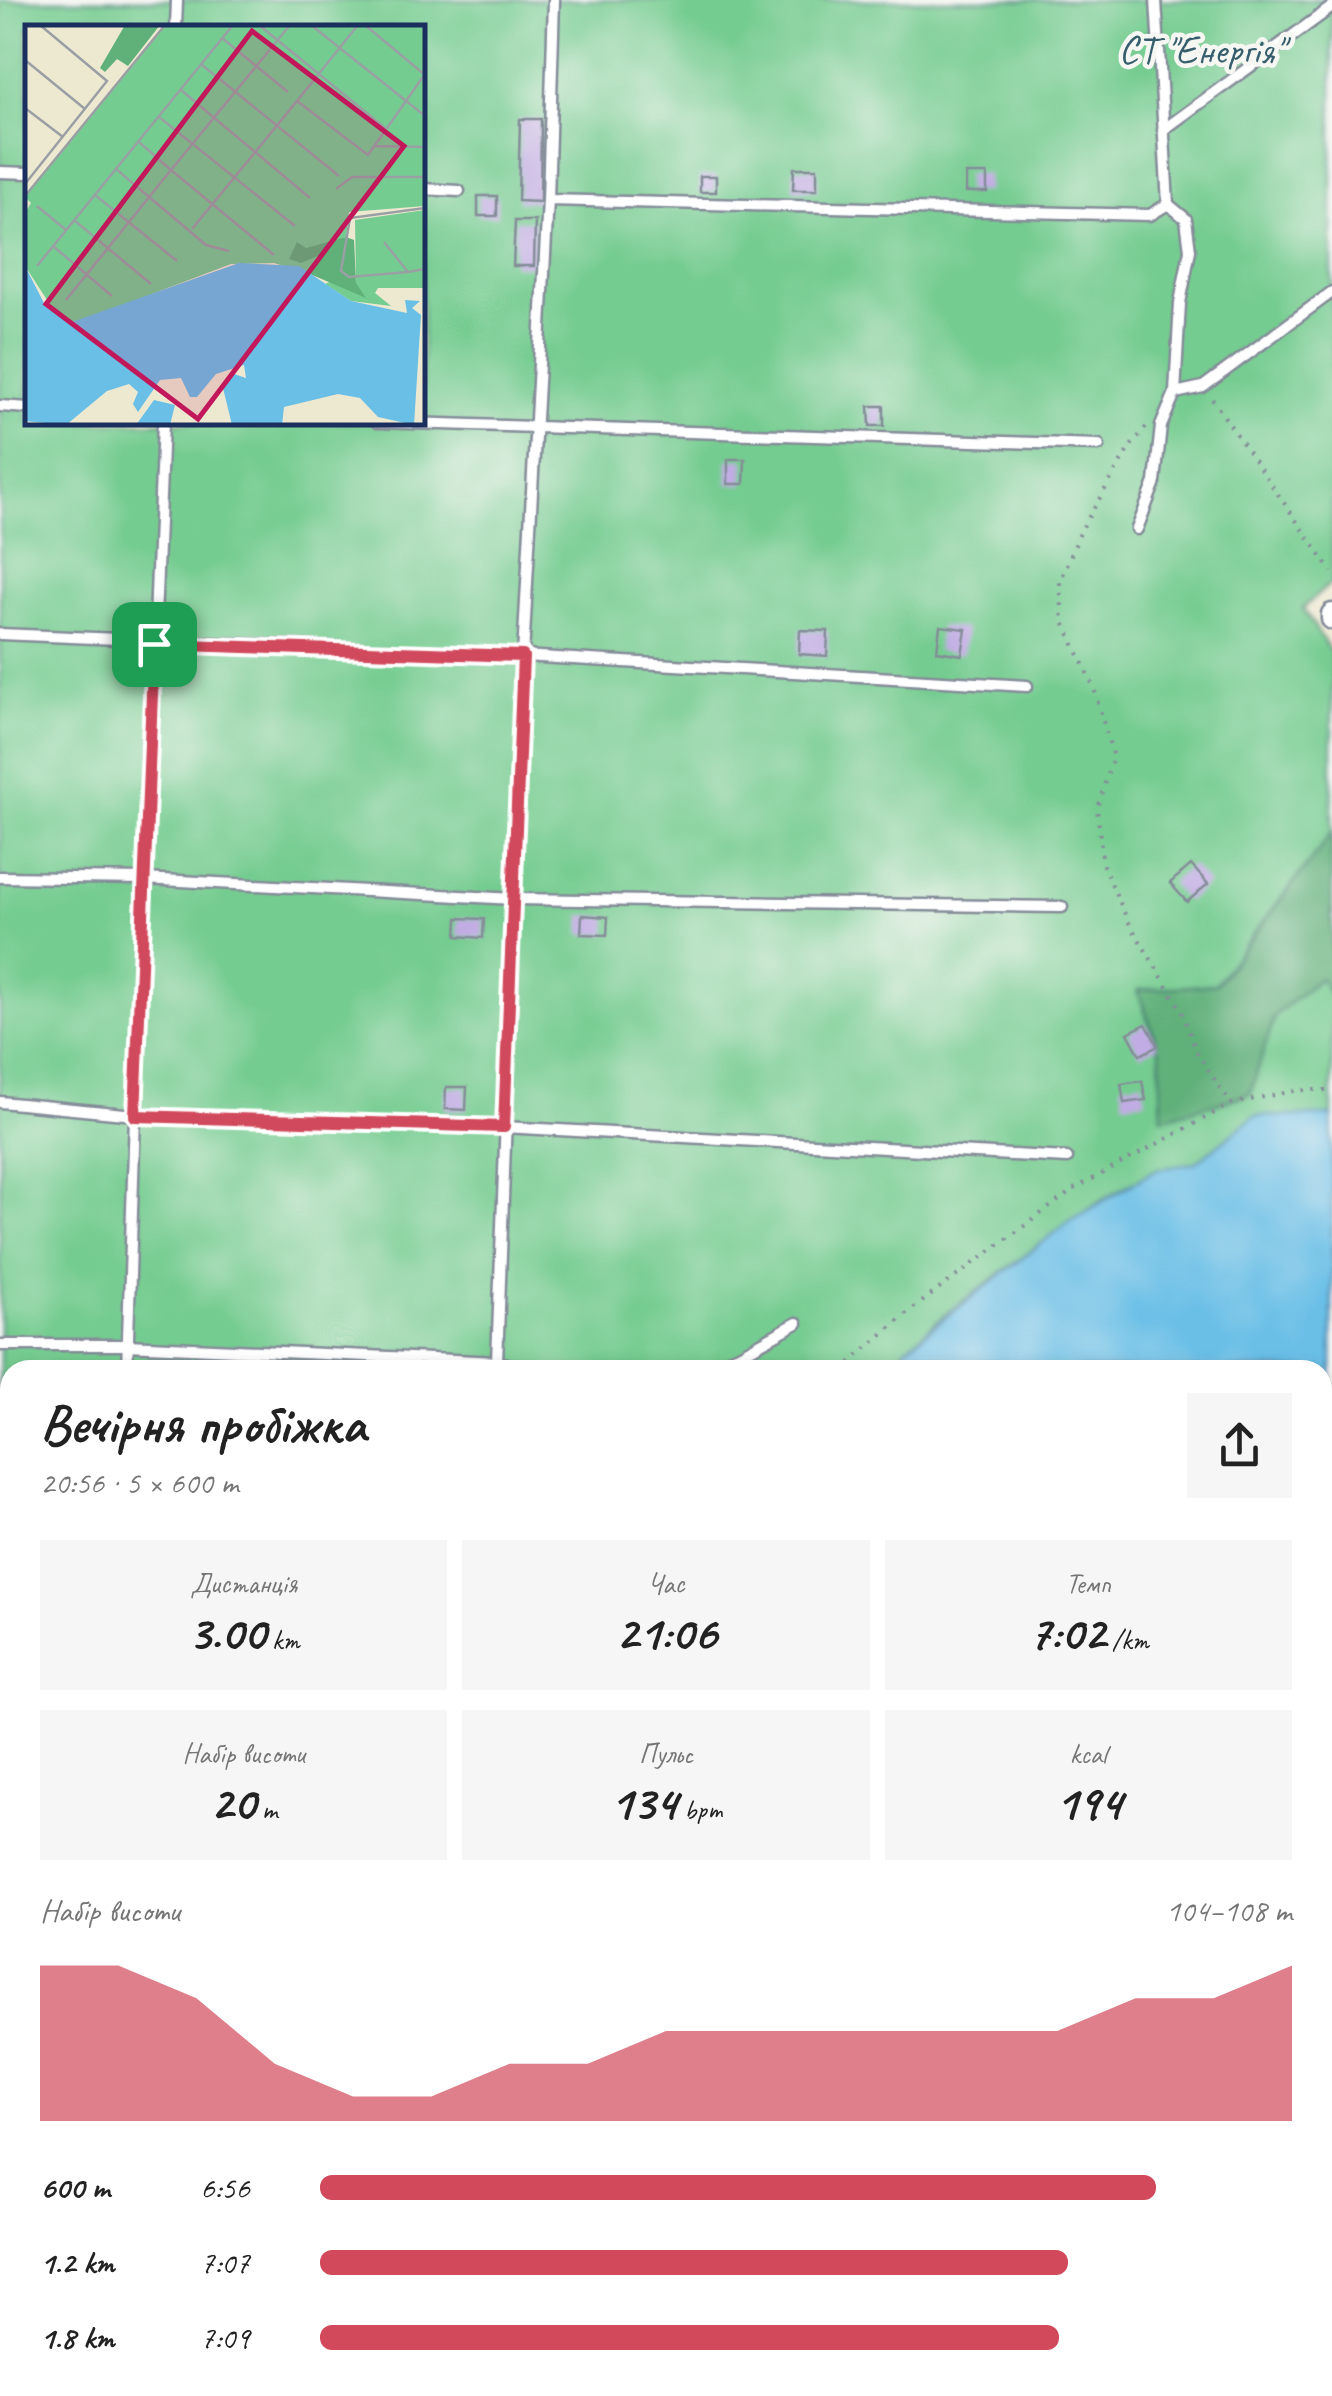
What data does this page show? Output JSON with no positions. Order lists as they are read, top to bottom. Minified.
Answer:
{"parks":["СТ \"Енергія\""],"page":{"heading":["Вечірня пробіжка","20:56 · 5 × 600 m"],"stats":[["Дистанція","3.00 km"],["Час","21:06"],["Темп","7:02 /km"],["Набір висоти","20 m"],["Пульс","134 bpm"],["kcal","194"]],"chart":["Набір висоти","104–108 m"],"list":[{"name":"600 m","note":"6:56"},{"name":"1.2 km","note":"7:07"},{"name":"1.8 km","note":"7:09"}]}}
